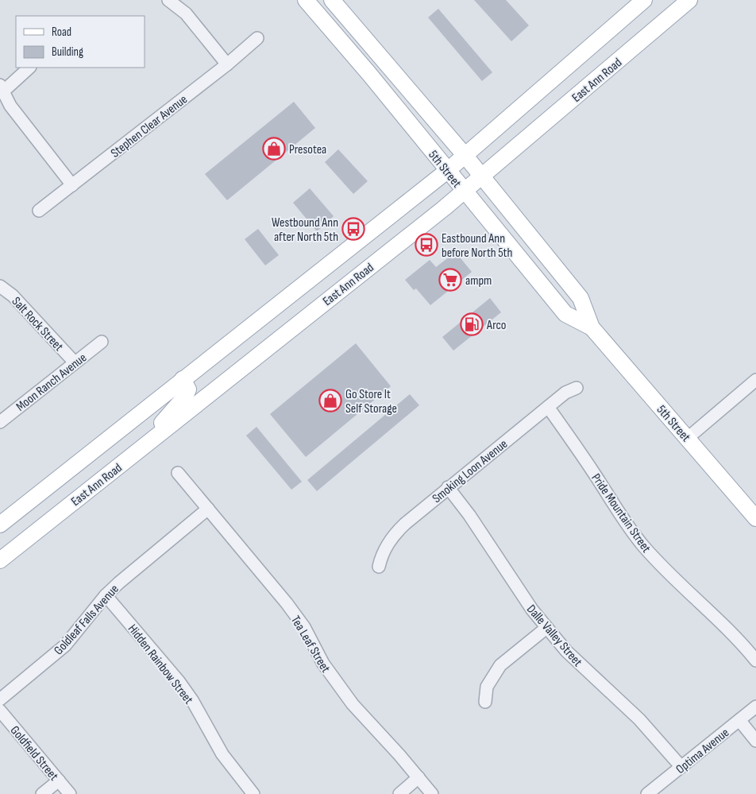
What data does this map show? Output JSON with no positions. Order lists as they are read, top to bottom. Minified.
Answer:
{"streets":{"main road":["East Ann Road","5th Street"],"street":["Stephen Clear Avenue","Salt Rock Street","Moon Ranch Avenue","Smoking Loon Avenue","Pride Mountain Street","Goldleaf Falls Avenue","Dalle Valley Street","Tea Leaf Street","Hidden Rainbow Street","Optima Avenue","Goldfield Street"]},"crossings":[["East Ann Road","5th Street"],["Salt Rock Street","Moon Ranch Avenue"],["Smoking Loon Avenue","Pride Mountain Street"],["Smoking Loon Avenue","Dalle Valley Street"],["Goldleaf Falls Avenue","Tea Leaf Street"],["Goldleaf Falls Avenue","Hidden Rainbow Street"],["Dalle Valley Street","Optima Avenue"]],"places":{"shop":["Presotea","Go Store It Self Storage"],"bus stop":["Westbound Ann after North 5th","Eastbound Ann before North 5th"],"supermarket":["ampm"],"fuel station":["Arco"]},"legend":["Road","Building"]}
